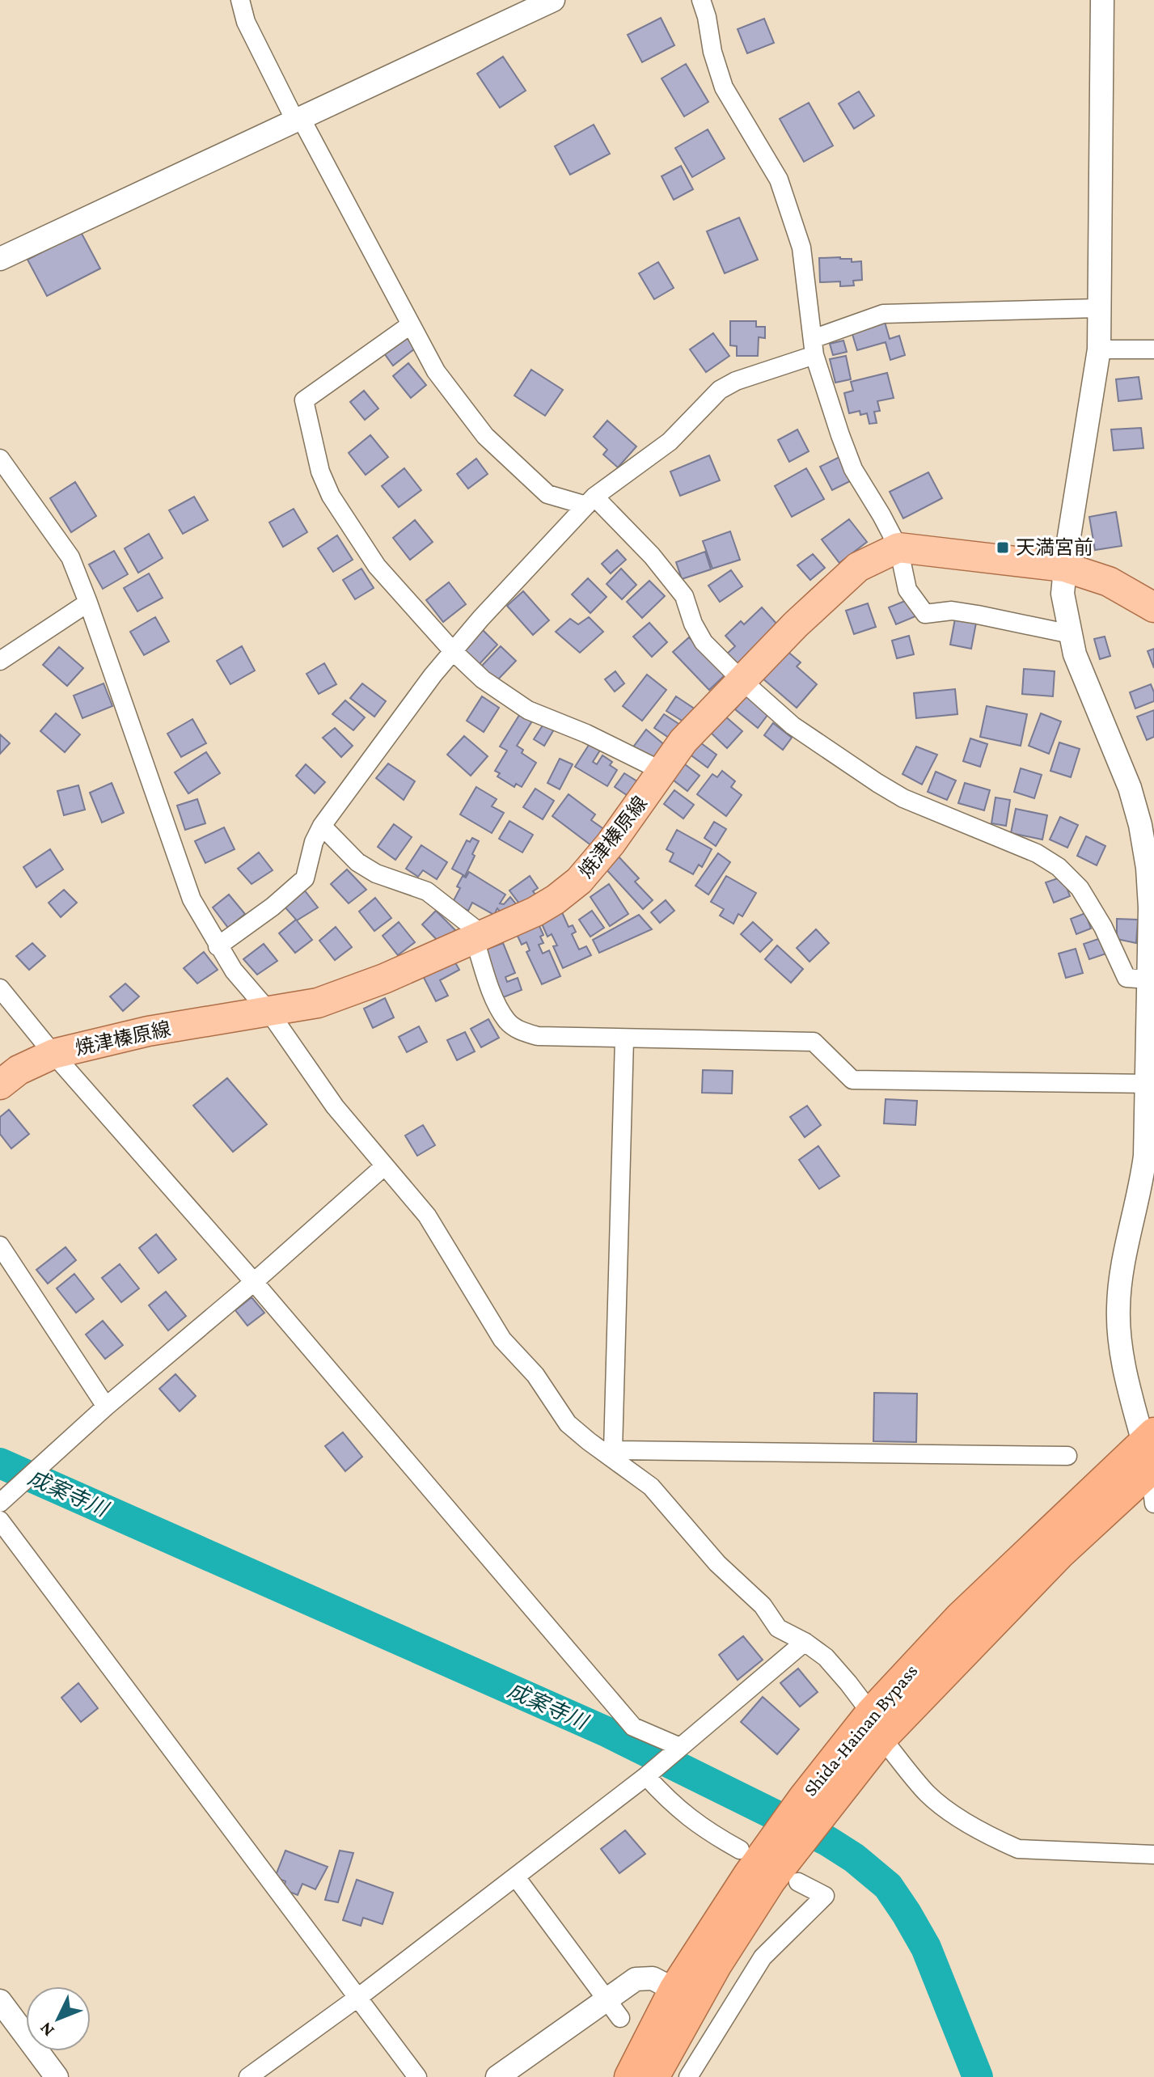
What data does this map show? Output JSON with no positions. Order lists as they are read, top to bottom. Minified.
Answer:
{"streets":{"highway":["Shida-Hainan Bypass"],"main road":["焼津榛原線"]},"water":["成案寺川"],"places":{"transit":["天満宮前"]},"north":"bottom left"}
